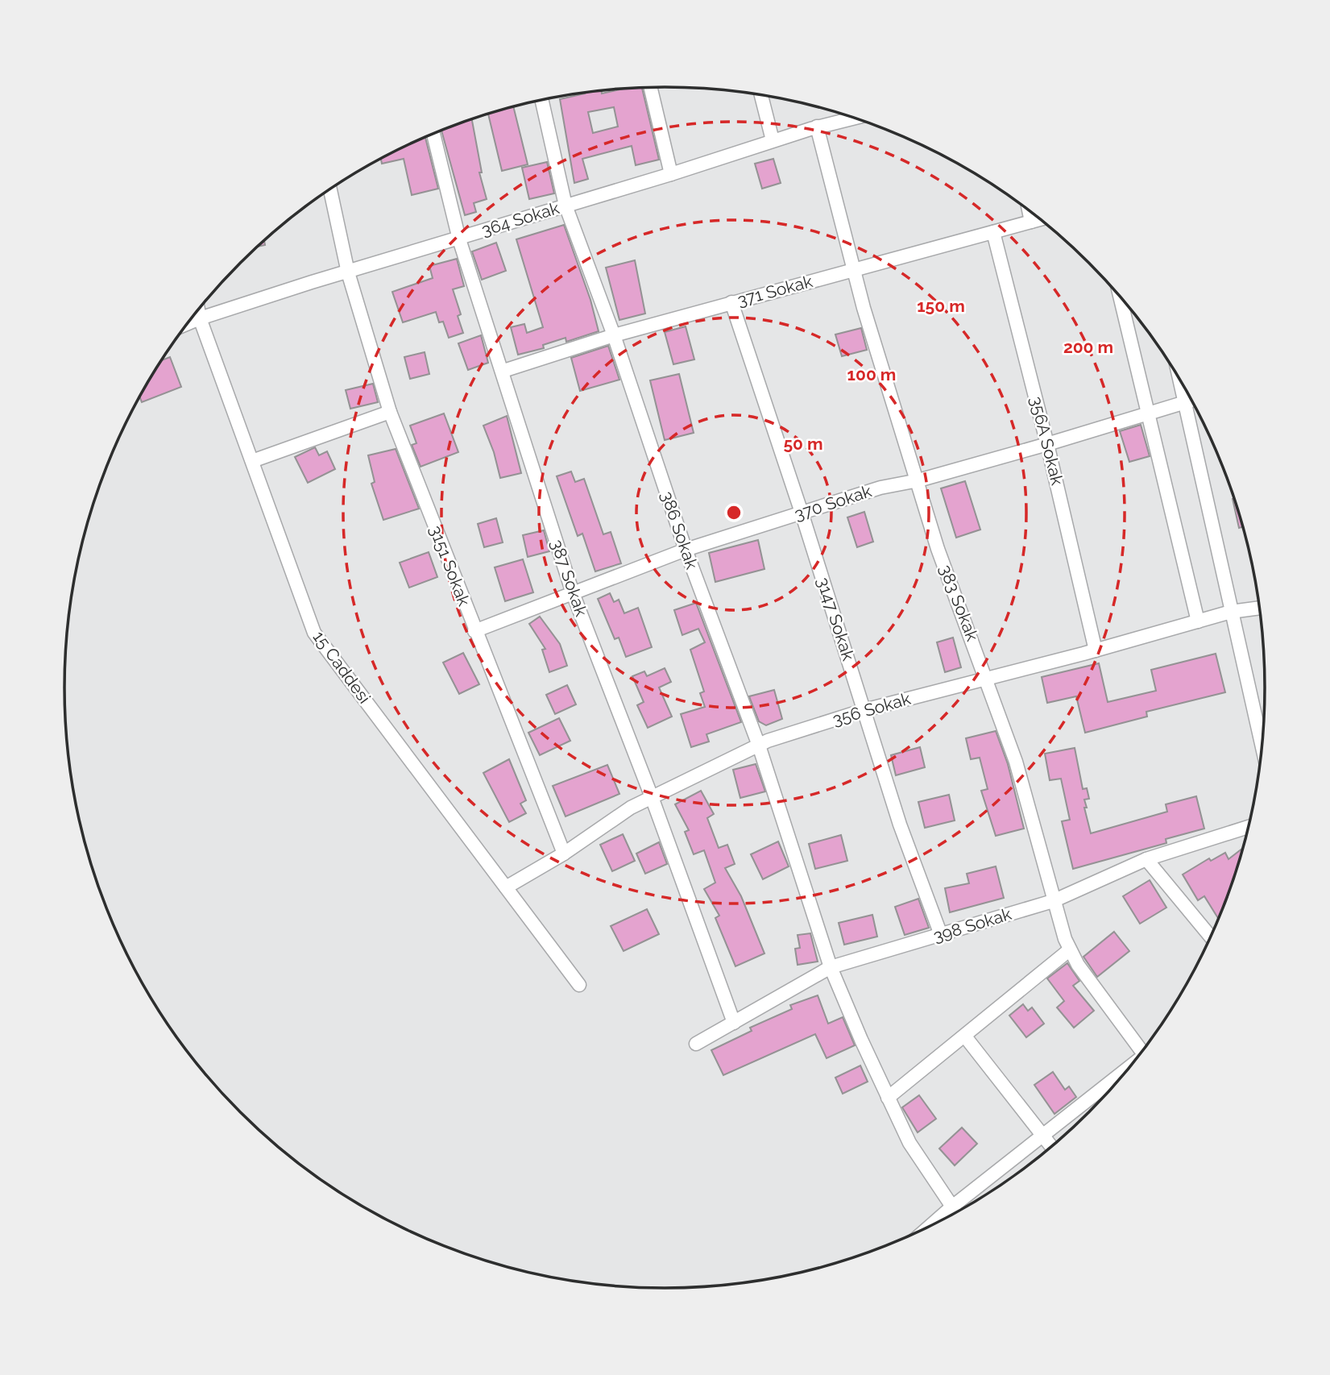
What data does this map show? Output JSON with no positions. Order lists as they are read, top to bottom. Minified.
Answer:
{"streets":{"street":["364 Sokak","371 Sokak","356A Sokak","370 Sokak","386 Sokak","3151 Sokak","387 Sokak","383 Sokak","3147 Sokak","15 Caddesi","356 Sokak","398 Sokak"]},"crossings":[["364 Sokak","386 Sokak"],["364 Sokak","3151 Sokak"],["364 Sokak","387 Sokak"],["364 Sokak","383 Sokak"],["364 Sokak","15 Caddesi"],["371 Sokak","356A Sokak"],["371 Sokak","386 Sokak"],["371 Sokak","387 Sokak"],["371 Sokak","383 Sokak"],["371 Sokak","3147 Sokak"],["356A Sokak","370 Sokak"],["356A Sokak","356 Sokak"],["370 Sokak","386 Sokak"],["370 Sokak","3151 Sokak"],["370 Sokak","387 Sokak"],["370 Sokak","383 Sokak"],["370 Sokak","3147 Sokak"],["386 Sokak","356 Sokak"],["386 Sokak","398 Sokak"],["3151 Sokak","356 Sokak"],["387 Sokak","356 Sokak"],["387 Sokak","398 Sokak"],["383 Sokak","356 Sokak"],["383 Sokak","398 Sokak"],["3147 Sokak","356 Sokak"],["3147 Sokak","398 Sokak"],["15 Caddesi","356 Sokak"]],"rings":["150 m","200 m","100 m","50 m"]}
